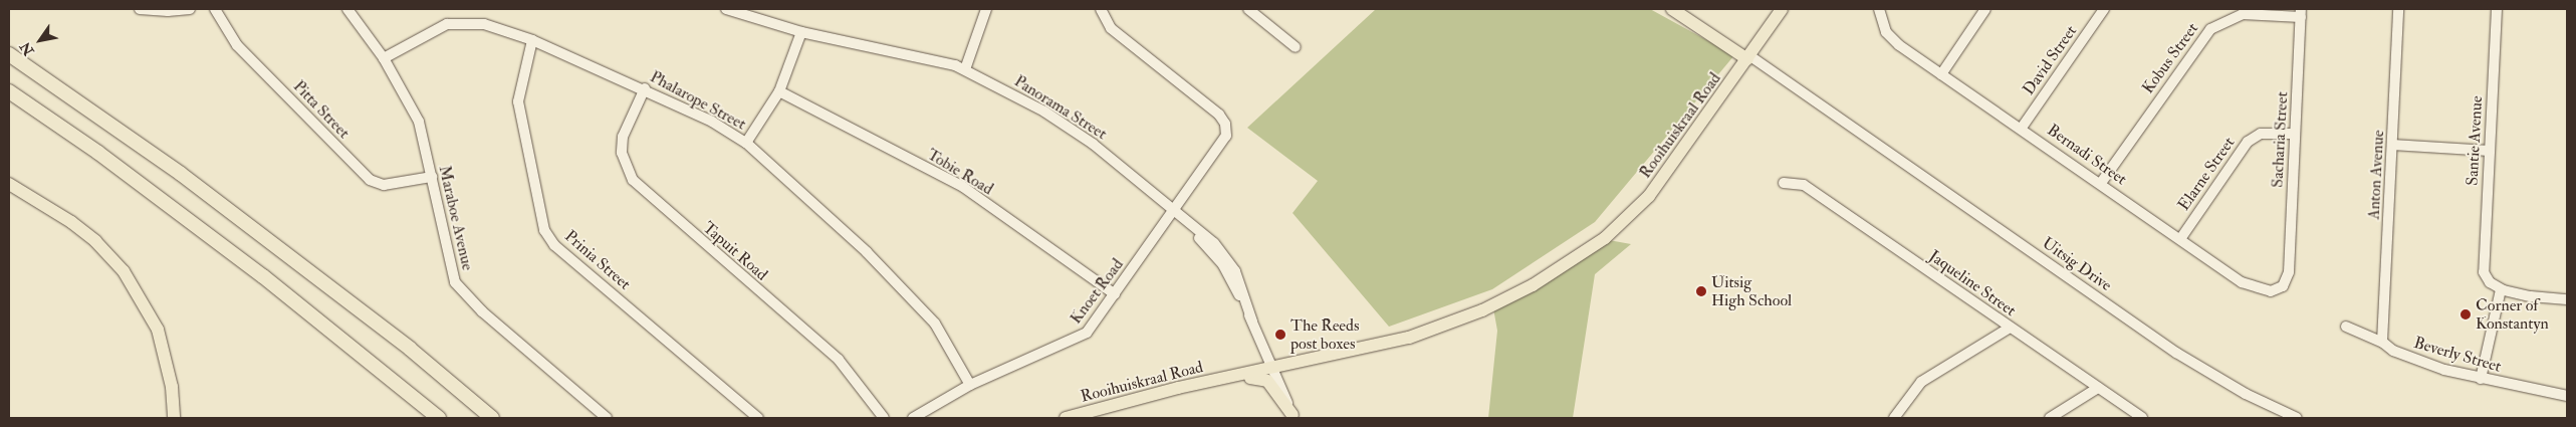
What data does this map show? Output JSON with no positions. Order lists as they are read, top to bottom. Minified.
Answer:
{"streets":{"main road":["Rooihuiskraal Road","Uitsig Drive"],"street":["Kobus Street","David Street","Phalarope Street","Panorama Street","Pitta Street","Sacharia Street","Santie Avenue","Bernadi Street","Tobie Road","Elarne Street","Anton Avenue","Maraboe Avenue","Tapuit Road","Prinia Street","Jaqueline Street","Knoet Road","Beverly Street"]},"crossings":[["Kobus Street","Sacharia Street"],["Kobus Street","Bernadi Street"],["David Street","Bernadi Street"],["Phalarope Street","Maraboe Avenue"],["Phalarope Street","Tapuit Road"],["Phalarope Street","Prinia Street"],["Phalarope Street","Knoet Road"],["Panorama Street","Rooihuiskraal Road"],["Panorama Street","Knoet Road"],["Pitta Street","Maraboe Avenue"],["Rooihuiskraal Road","Uitsig Drive"],["Sacharia Street","Bernadi Street"],["Sacharia Street","Elarne Street"],["Bernadi Street","Elarne Street"],["Tobie Road","Knoet Road"],["Anton Avenue","Beverly Street"]],"places":["Uitsig High School","Corner of Konstantyn","The Reeds post boxes"],"north":"bottom left"}
